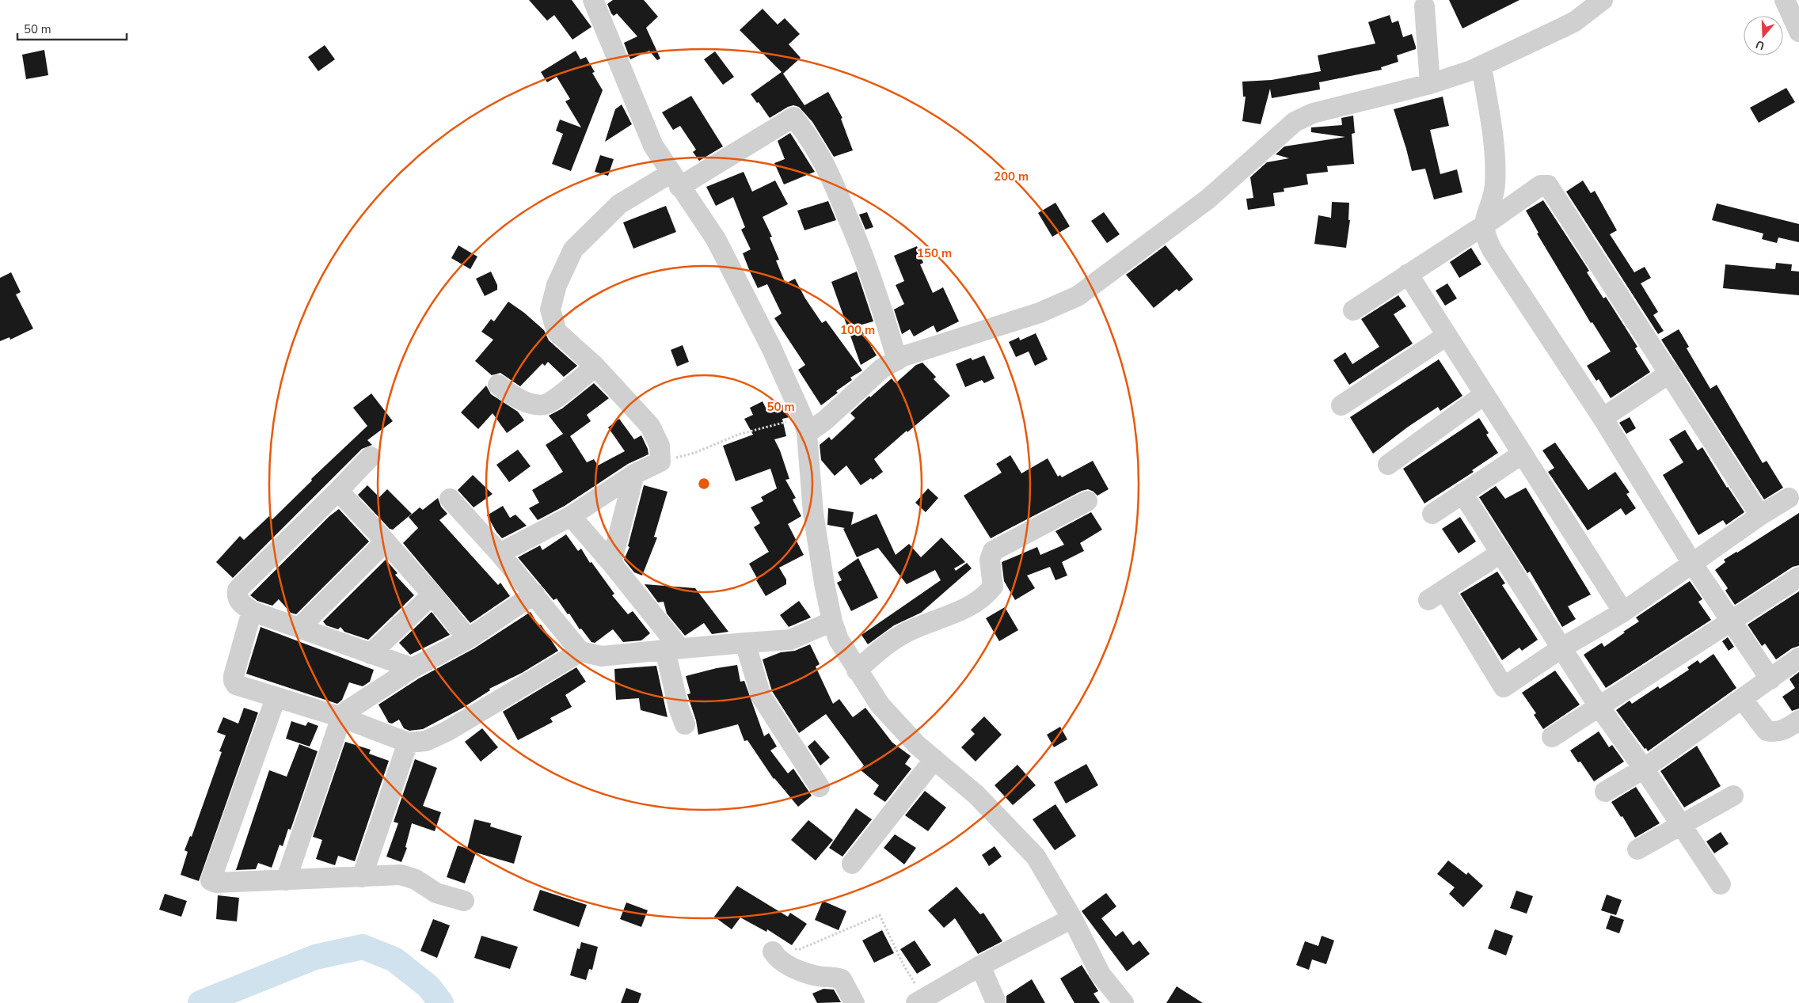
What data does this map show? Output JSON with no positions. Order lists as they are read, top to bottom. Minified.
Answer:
{"scale_bar":"50 m","north":"bottom","rings":["200 m","150 m","100 m","50 m"]}
